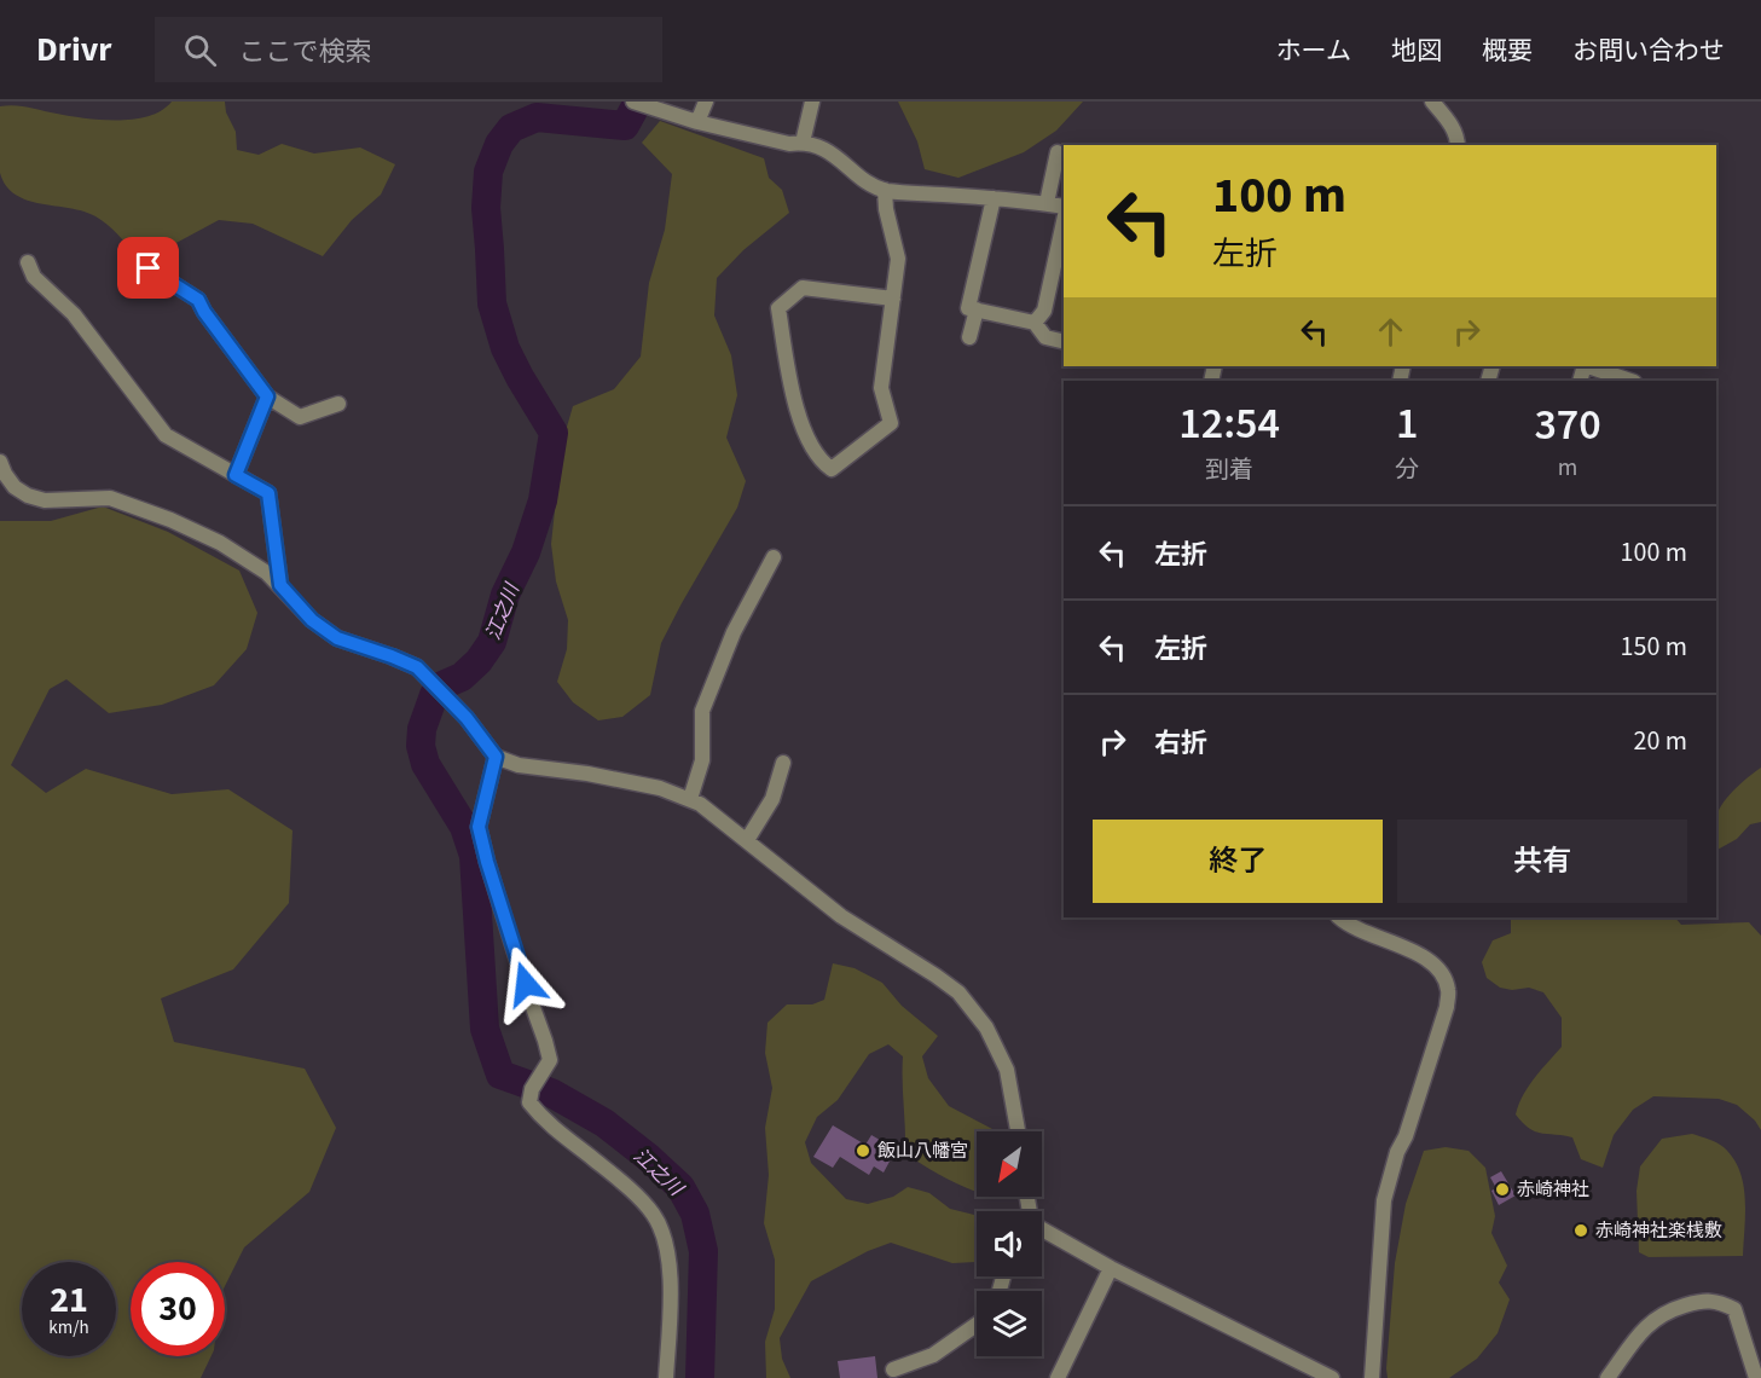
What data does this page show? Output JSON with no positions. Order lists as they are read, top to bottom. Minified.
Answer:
{"water":["江之川"],"places":["飯山八幡宮","赤崎神社","赤崎神社楽桟敷"],"north":"bottom left","page":{"header":"Drivr","search":"ここで検索","nav":["ホーム","地図","概要","お問い合わせ"],"turn":["100 m","左折"],"eta":["12:54","到着","1","分","370","m"],"list":[{"name":"左折","value":"100 m"},{"name":"左折","value":"150 m"},{"name":"右折","value":"20 m"}],"buttons":["終了","共有"],"speed":"21 km/h","limit":"30"}}
